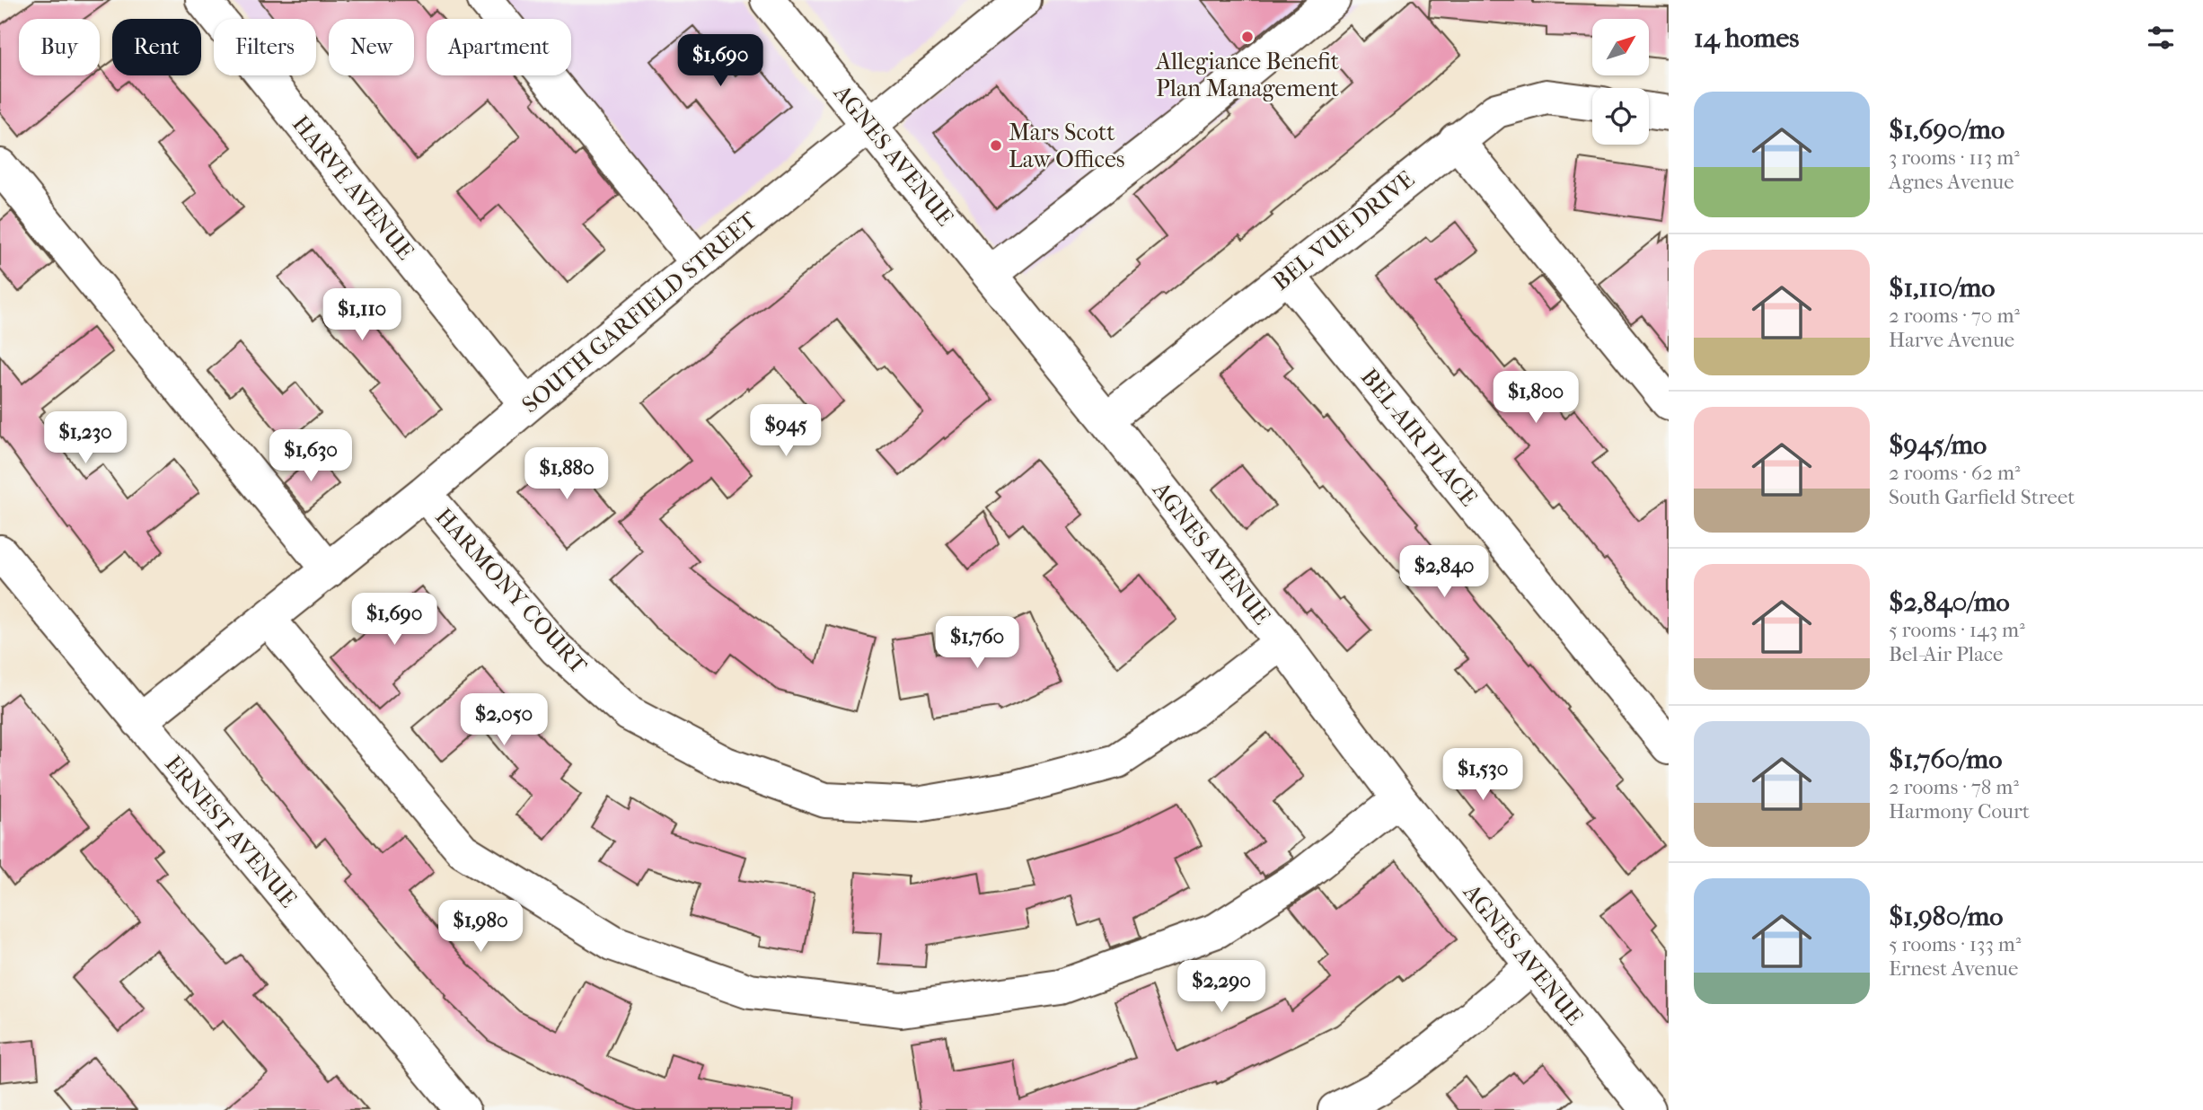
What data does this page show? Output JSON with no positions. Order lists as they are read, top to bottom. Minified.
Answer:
{"streets":{"street":["AGNES AVENUE","HARVE AVENUE","BEL VUE DRIVE","SOUTH GARFIELD STREET","BEL-AIR PLACE","HARMONY COURT","ERNEST AVENUE"]},"crossings":[["AGNES AVENUE","BEL VUE DRIVE"],["AGNES AVENUE","SOUTH GARFIELD STREET"],["AGNES AVENUE","HARMONY COURT"],["HARVE AVENUE","SOUTH GARFIELD STREET"],["BEL VUE DRIVE","BEL-AIR PLACE"],["SOUTH GARFIELD STREET","HARMONY COURT"],["SOUTH GARFIELD STREET","ERNEST AVENUE"]],"places":["Allegiance Benefit Plan Management","Mars Scott Law Offices"],"north":"top right","page":{"heading":"14 homes","chip":["Buy","Rent","Filters","New","Apartment"],"price":["$1,690","$1,110","$1,800","$945","$1,230","$1,630","$1,880","$2,840","$1,690","$1,760","$2,050","$1,530","$1,980","$2,290"],"list":[{"name":"$1,690/mo","note":"3 rooms · 113 m² · Agnes Avenue"},{"name":"$1,110/mo","note":"2 rooms · 70 m² · Harve Avenue"},{"name":"$945/mo","note":"2 rooms · 62 m² · South Garfield Street"},{"name":"$2,840/mo","note":"5 rooms · 143 m² · Bel-Air Place"},{"name":"$1,760/mo","note":"2 rooms · 78 m² · Harmony Court"},{"name":"$1,980/mo","note":"5 rooms · 133 m² · Ernest Avenue"}]}}
